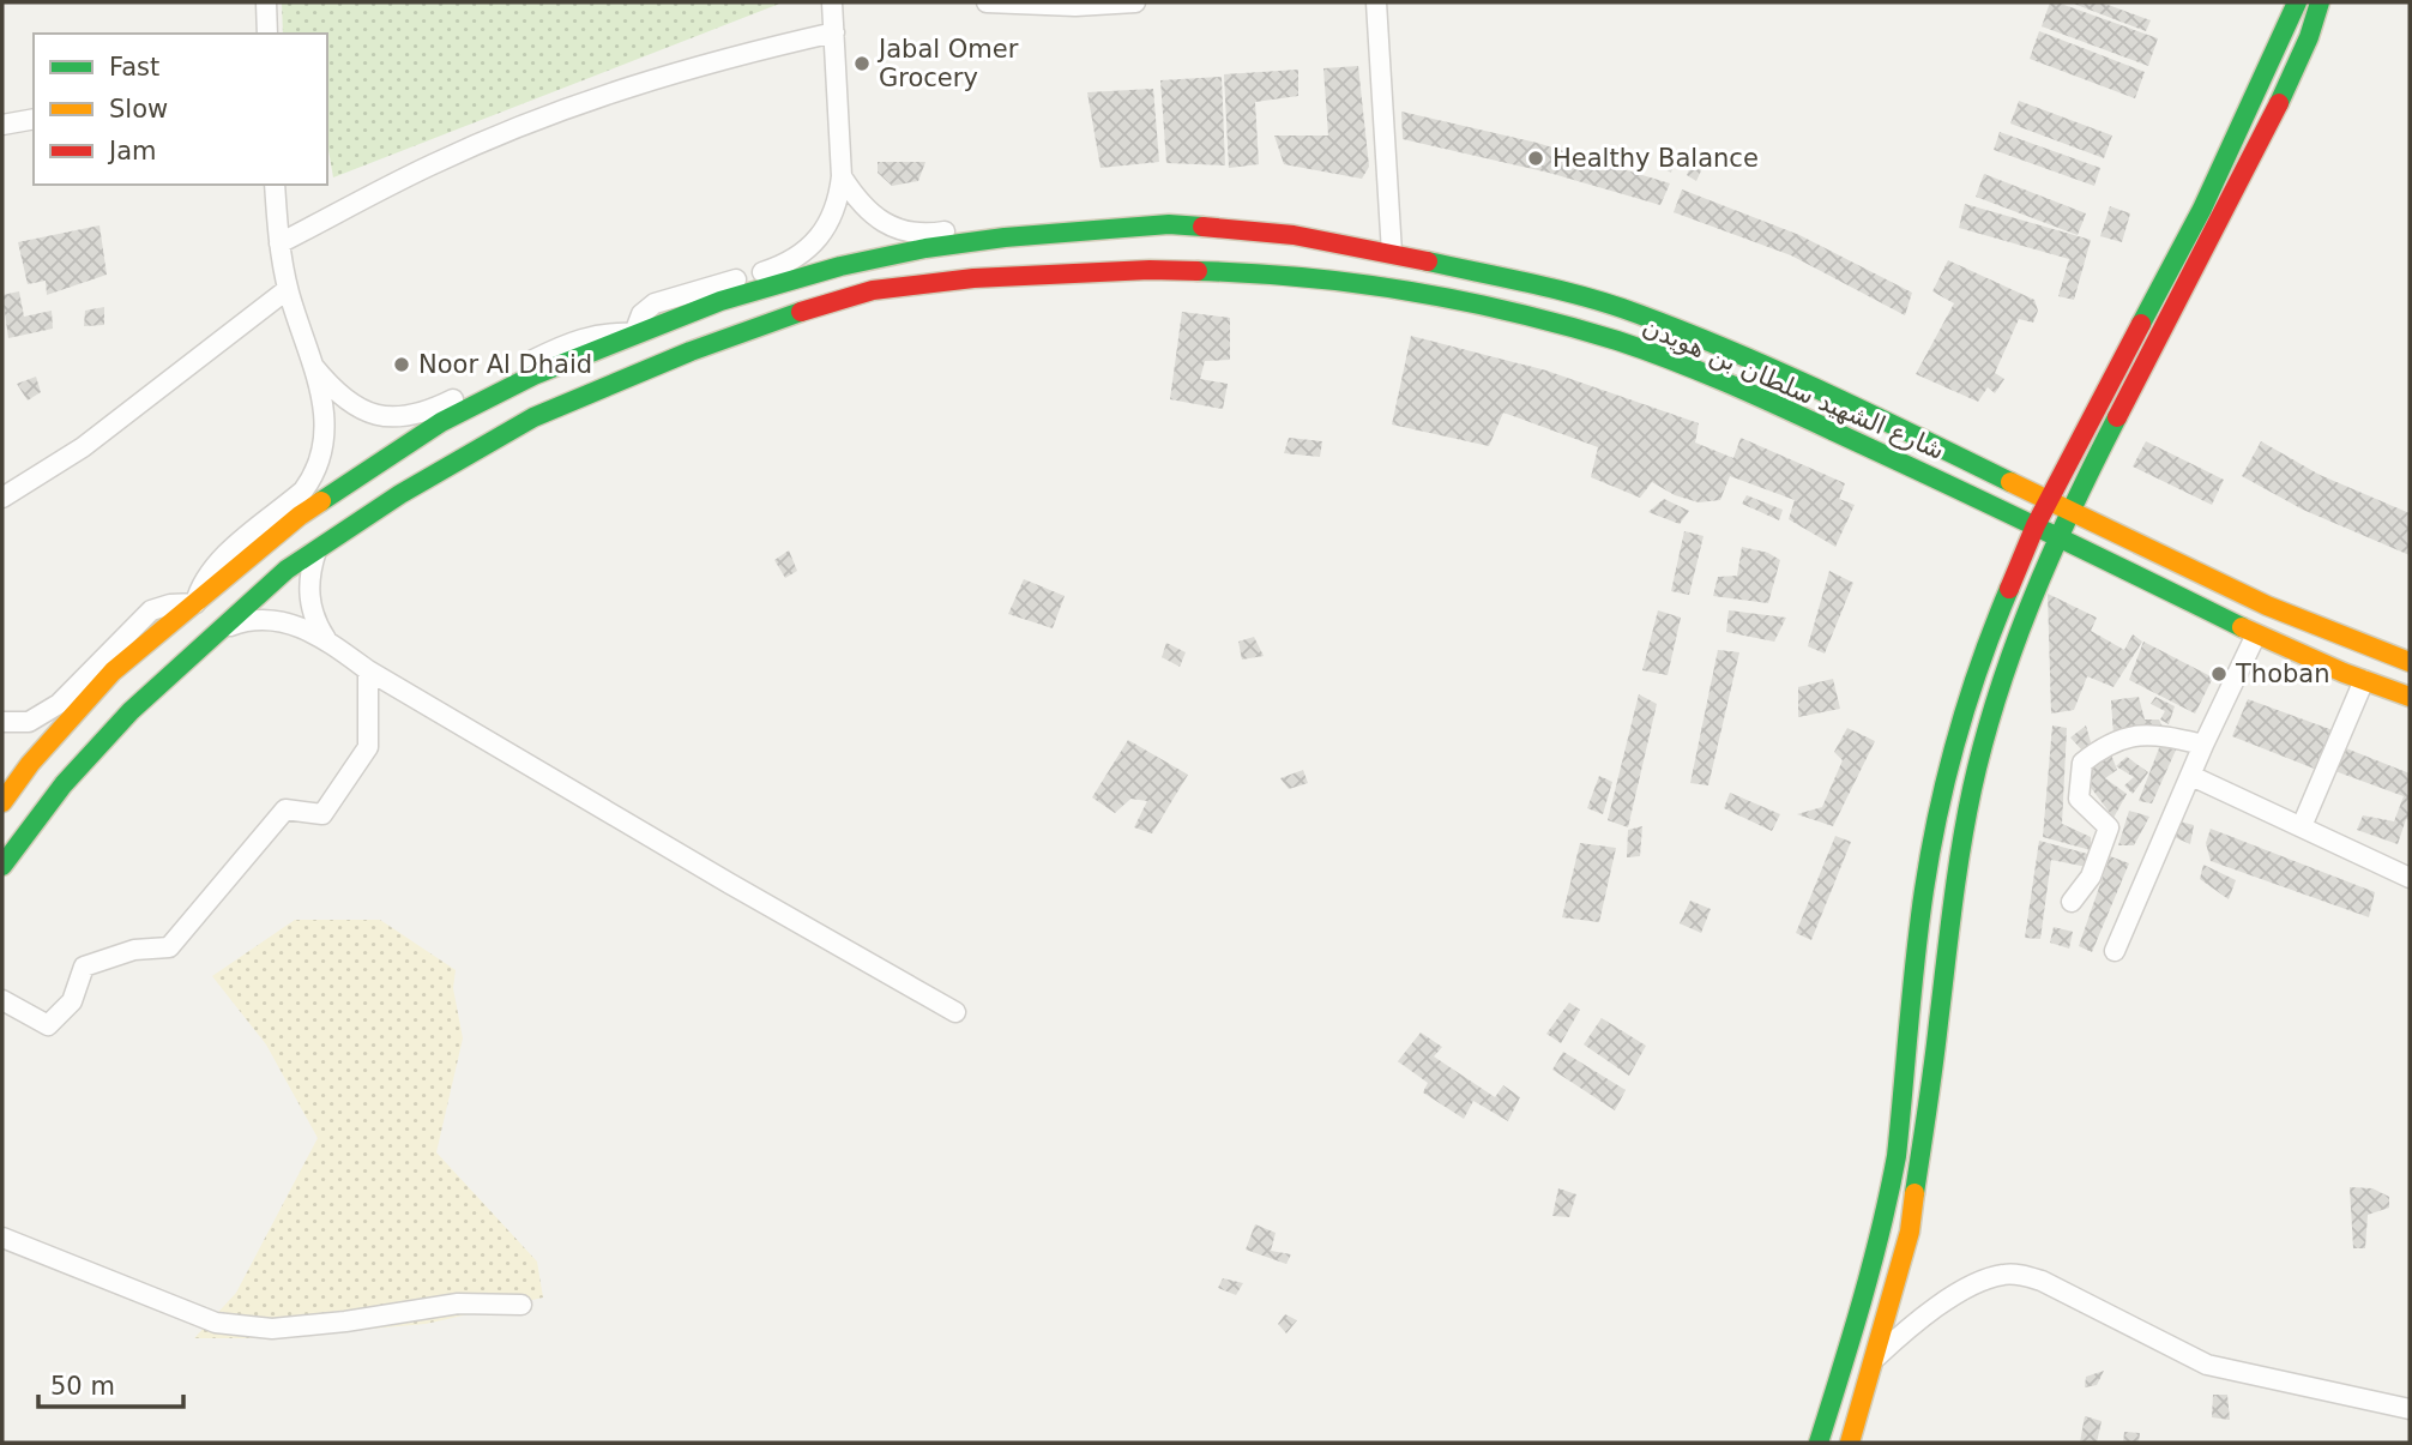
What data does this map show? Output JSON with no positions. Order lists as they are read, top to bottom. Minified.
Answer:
{"streets":{"main road":["شارع الشهيد سلطان بن هويدن"]},"places":["Jabal Omer Grocery","Healthy Balance","Noor Al Dhaid","Thoban"],"legend":["Fast","Slow","Jam"],"scale_bar":"50 m"}
